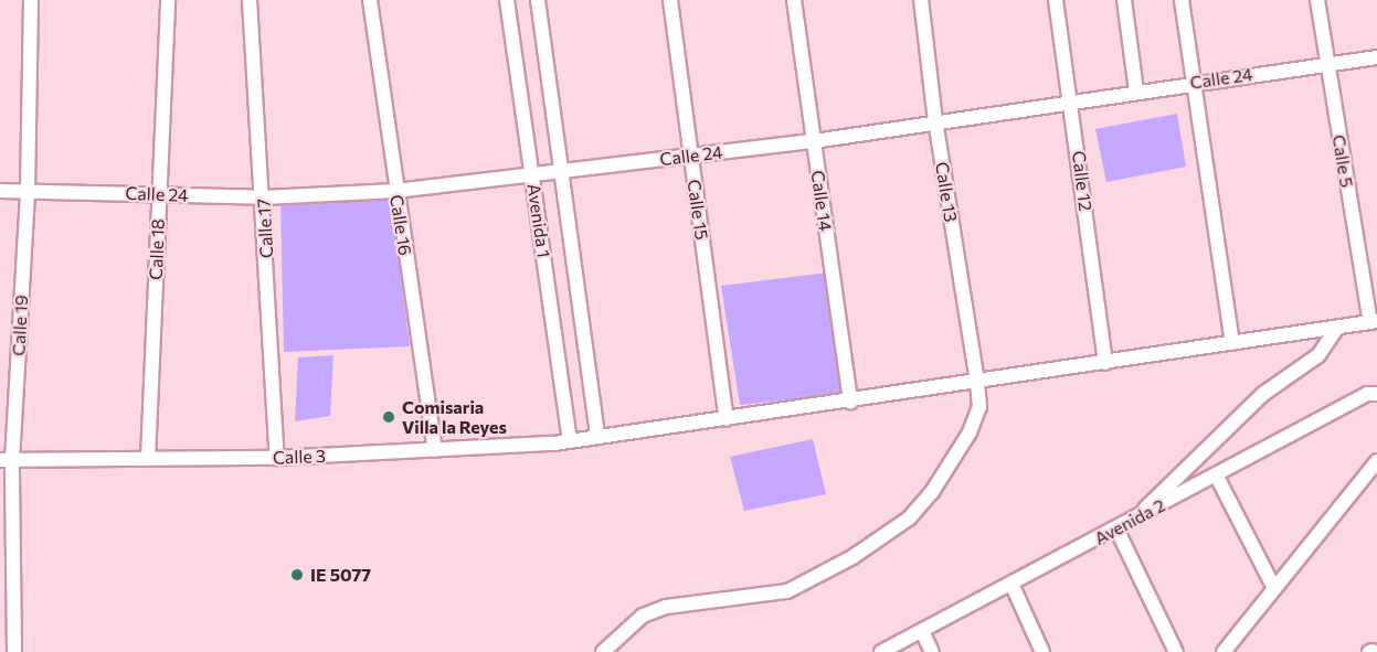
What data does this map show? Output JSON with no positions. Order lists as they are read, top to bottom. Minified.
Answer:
{"streets":{"street":["Calle 24","Calle 5","Calle 12","Calle 13","Calle 14","Calle 15","Avenida 1","Calle 16","Calle 17","Calle 18","Calle 19","Calle 3","Avenida 2"]},"crossings":[["Calle 24","Calle 5"],["Calle 24","Calle 12"],["Calle 24","Calle 13"],["Calle 24","Calle 14"],["Calle 24","Calle 15"],["Calle 24","Avenida 1"],["Calle 24","Calle 16"],["Calle 24","Calle 17"],["Calle 24","Calle 18"],["Calle 24","Calle 19"],["Calle 5","Calle 3"],["Calle 12","Calle 3"],["Calle 13","Calle 3"],["Calle 14","Calle 3"],["Calle 15","Calle 3"],["Avenida 1","Calle 3"],["Calle 16","Calle 3"],["Calle 17","Calle 3"],["Calle 18","Calle 3"],["Calle 19","Calle 3"]],"places":["Comisaria Villa la Reyes","IE 5077"]}
